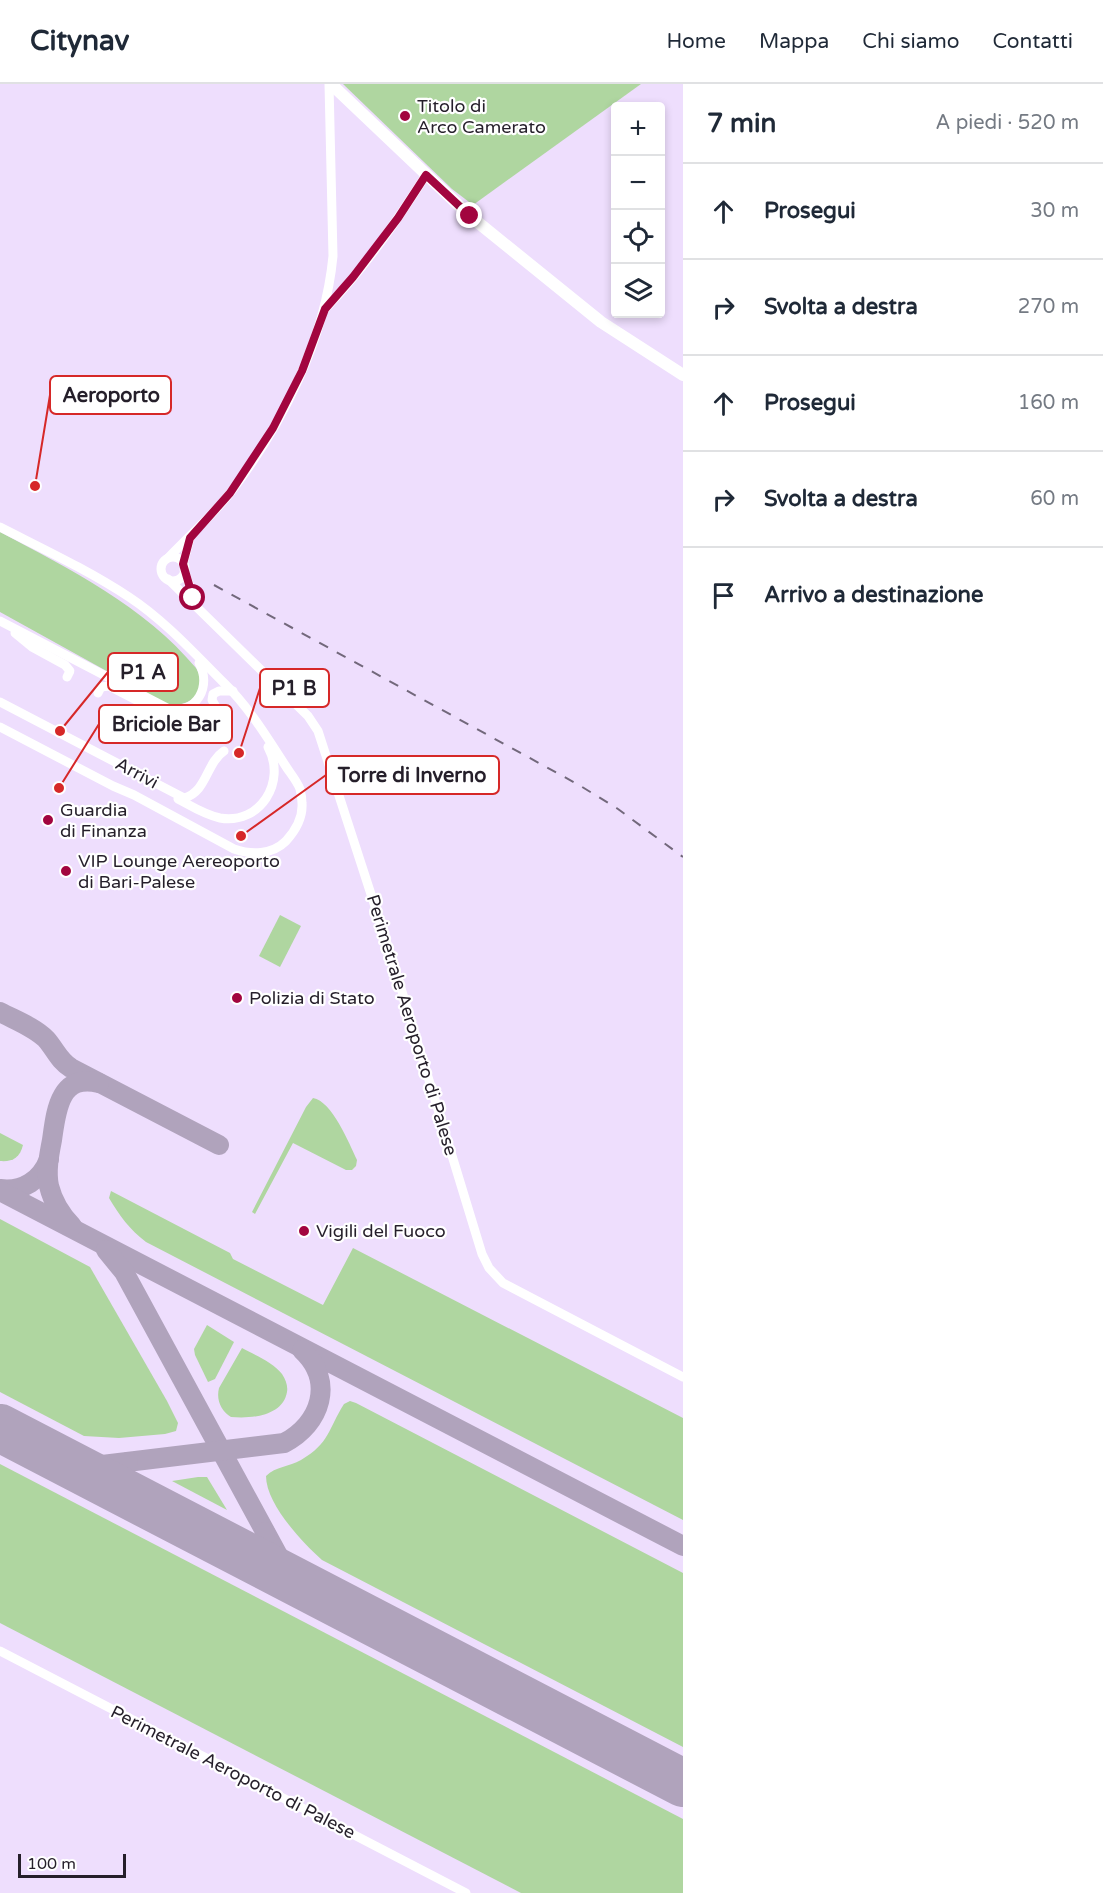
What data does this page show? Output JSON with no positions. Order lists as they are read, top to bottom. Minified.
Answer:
{"streets":{"street":["Arrivi","Perimetrale Aeroporto di Palese"]},"places":["Titolo di Arco Camerato","Aeroporto","P1 A","P1 B","Briciole Bar","Guardia di Finanza","Torre di Inverno","VIP Lounge Aereoporto di Bari-Palese","Polizia di Stato","Vigili del Fuoco"],"scale_bar":"100 m","page":{"header":"Citynav","nav":["Home","Mappa","Chi siamo","Contatti"],"heading":["7 min","A piedi · 520 m"],"map_buttons":["+","−"],"list":[["Prosegui","30 m"],["Svolta a destra","270 m"],["Prosegui","160 m"],["Svolta a destra","60 m"],"Arrivo a destinazione"],"scale":"100 m"}}
